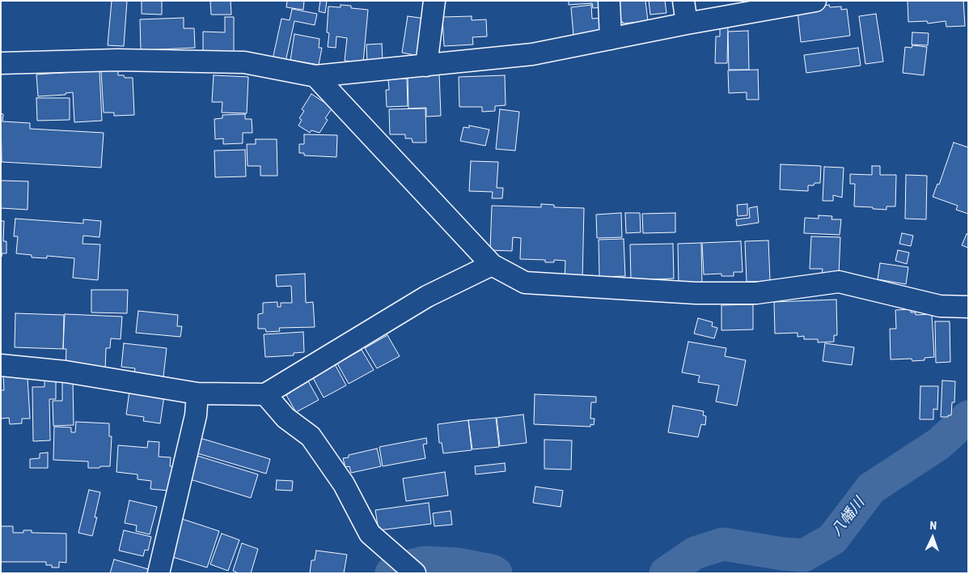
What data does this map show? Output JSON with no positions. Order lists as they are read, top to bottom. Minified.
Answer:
{"water":["八幡川"],"north":"top"}
